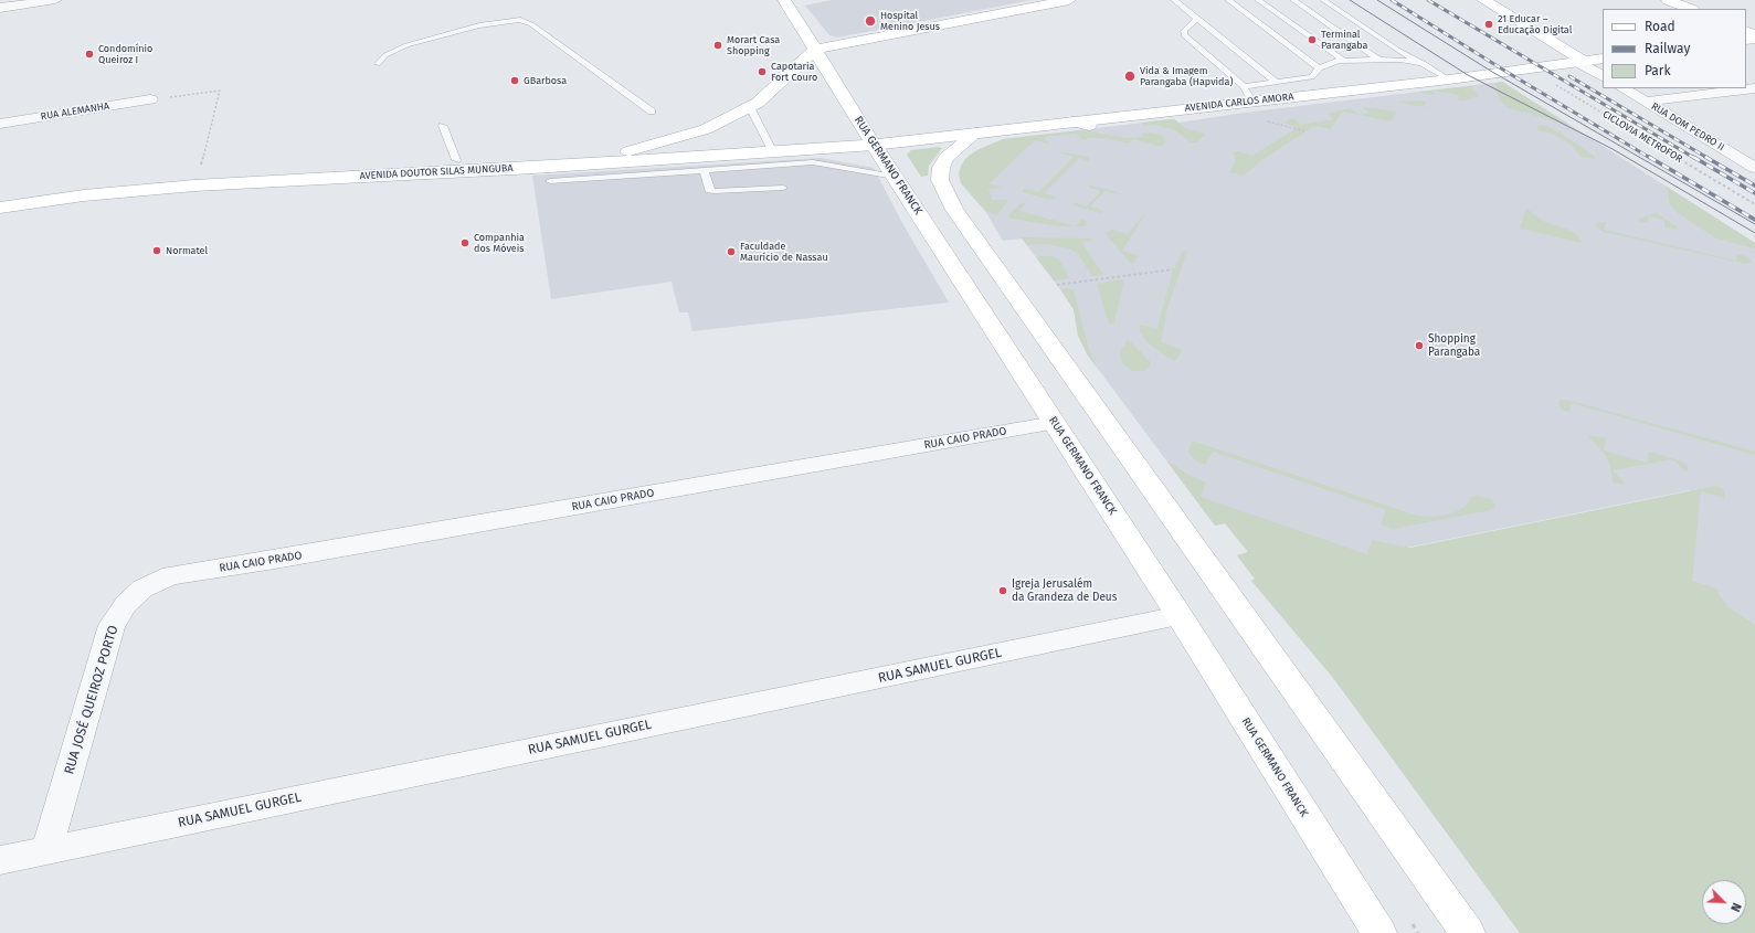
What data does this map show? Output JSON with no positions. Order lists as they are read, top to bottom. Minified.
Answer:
{"streets":{"main road":["AVENIDA CARLOS AMORA","RUA GERMANO FRANCK","AVENIDA DOUTOR SILAS MUNGUBA"],"street":["RUA ALEMANHA","RUA DOM PEDRO II","RUA CAIO PRADO","RUA SAMUEL GURGEL","RUA JOSÉ QUEIROZ PORTO"],"path":["CICLOVIA METROFOR"]},"crossings":[["AVENIDA CARLOS AMORA","CICLOVIA METROFOR"],["AVENIDA CARLOS AMORA","RUA GERMANO FRANCK"],["AVENIDA CARLOS AMORA","AVENIDA DOUTOR SILAS MUNGUBA"],["RUA GERMANO FRANCK","AVENIDA DOUTOR SILAS MUNGUBA"],["RUA GERMANO FRANCK","RUA CAIO PRADO"],["RUA GERMANO FRANCK","RUA SAMUEL GURGEL"],["RUA CAIO PRADO","RUA JOSÉ QUEIROZ PORTO"],["RUA SAMUEL GURGEL","RUA JOSÉ QUEIROZ PORTO"]],"places":["Hospital Menino Jesus","21 Educar – Educação Digital","Terminal Parangaba","Morart Casa Shopping","Condomínio Queiroz I","Capotaria Fort Couro","Vida & Imagem Parangaba (Hapvida)","GBarbosa","Companhia dos Móveis","Normatel","Faculdade Maurício de Nassau","Shopping Parangaba","Igreja Jerusalém da Grandeza de Deus"],"legend":["Road","Railway","Park"],"north":"bottom right"}
